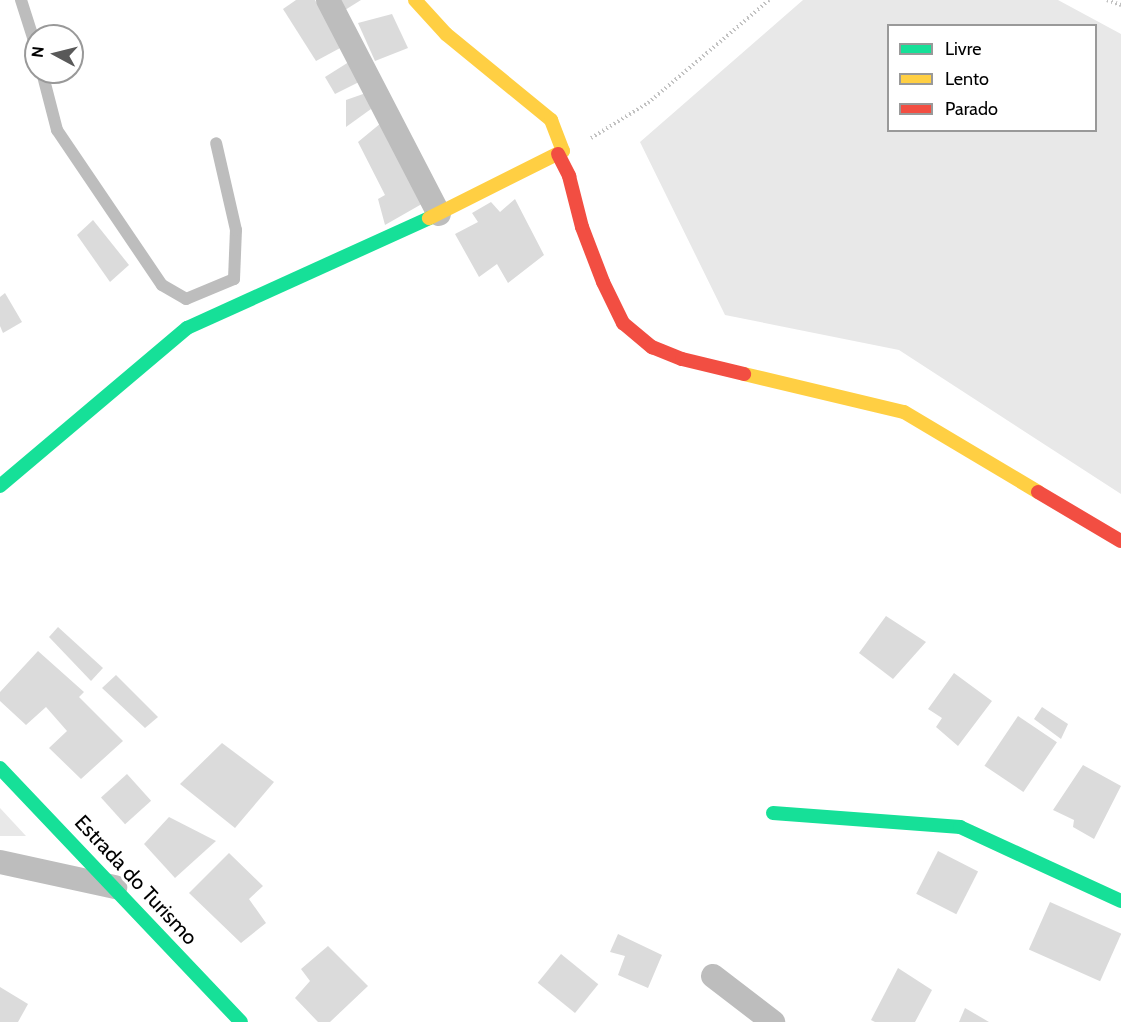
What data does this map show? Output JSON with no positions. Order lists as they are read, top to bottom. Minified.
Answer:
{"streets":{"street":["Estrada do Turismo"]},"legend":["Livre","Lento","Parado"],"north":"left"}
